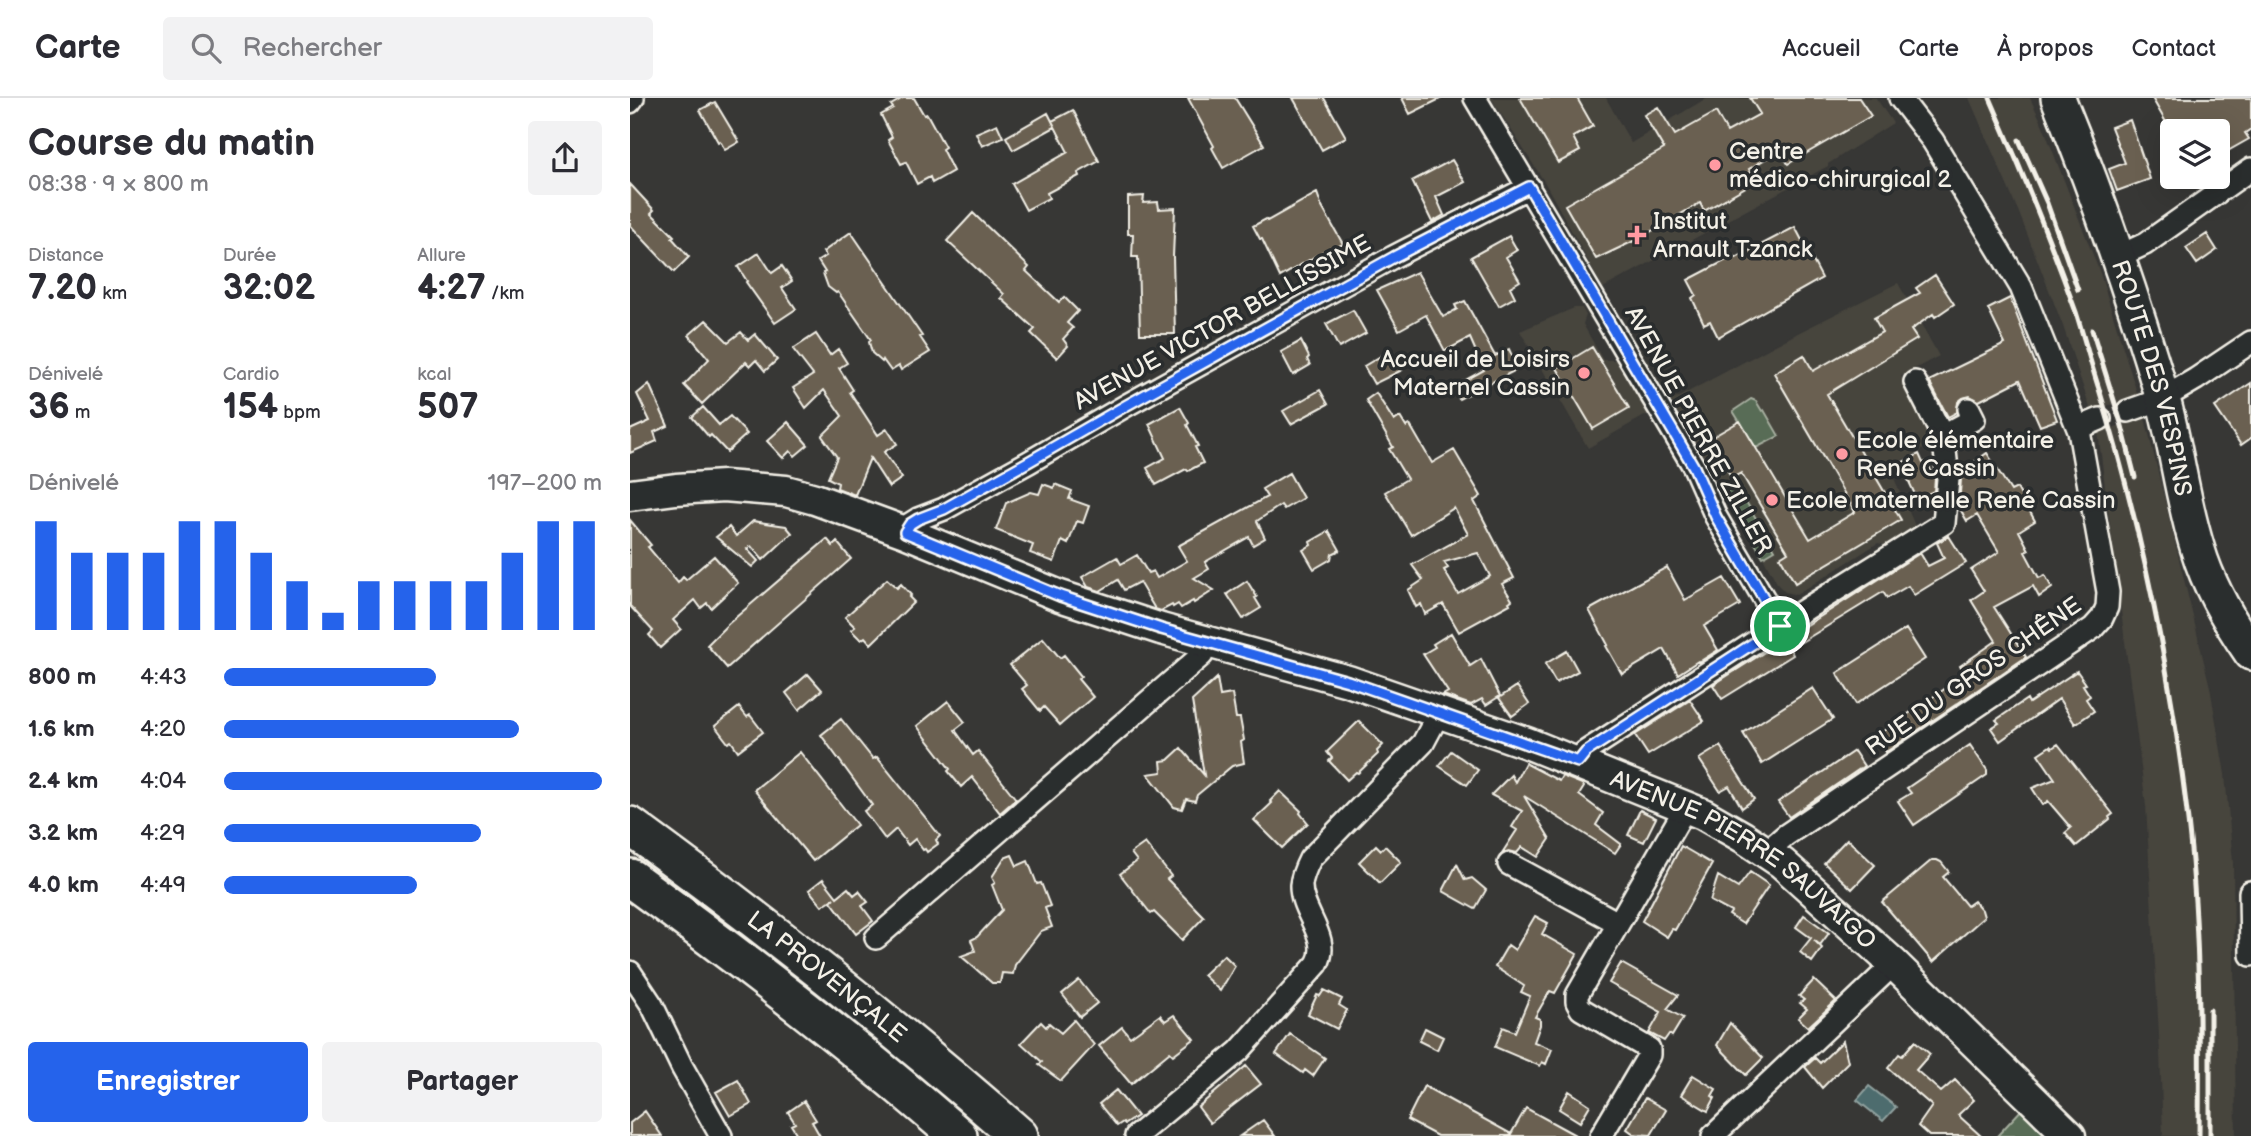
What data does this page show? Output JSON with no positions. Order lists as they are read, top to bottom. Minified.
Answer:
{"streets":{"highway":["LA PROVENÇALE"],"main road":["ROUTE DES VESPINS","AVENUE PIERRE SAUVAIGO"],"street":["AVENUE VICTOR BELLISSIME","AVENUE PIERRE ZILLER","RUE DU GROS CHÊNE"]},"crossings":[["AVENUE VICTOR BELLISSIME","AVENUE PIERRE ZILLER"],["AVENUE VICTOR BELLISSIME","AVENUE PIERRE SAUVAIGO"],["RUE DU GROS CHÊNE","AVENUE PIERRE SAUVAIGO"]],"places":{"other":["Centre médico-chirurgical 2","Accueil de Loisirs Maternel Cassin","Ecole élémentaire René Cassin","Ecole maternelle René Cassin"],"health":["Institut Arnault Tzanck"]},"page":{"header":"Carte","search":"Rechercher","nav":["Accueil","Carte","À propos","Contact"],"heading":["Course du matin","08:38 · 9 × 800 m"],"stats":[["Distance","7.20 km"],["Durée","32:02"],["Allure","4:27 /km"],["Dénivelé","36 m"],["Cardio","154 bpm"],["kcal","507"]],"chart":["Dénivelé","197–200 m"],"list":[{"name":"800 m","note":"4:43"},{"name":"1.6 km","note":"4:20"},{"name":"2.4 km","note":"4:04"},{"name":"3.2 km","note":"4:29"},{"name":"4.0 km","note":"4:49"}],"buttons":["Enregistrer","Partager"]}}
